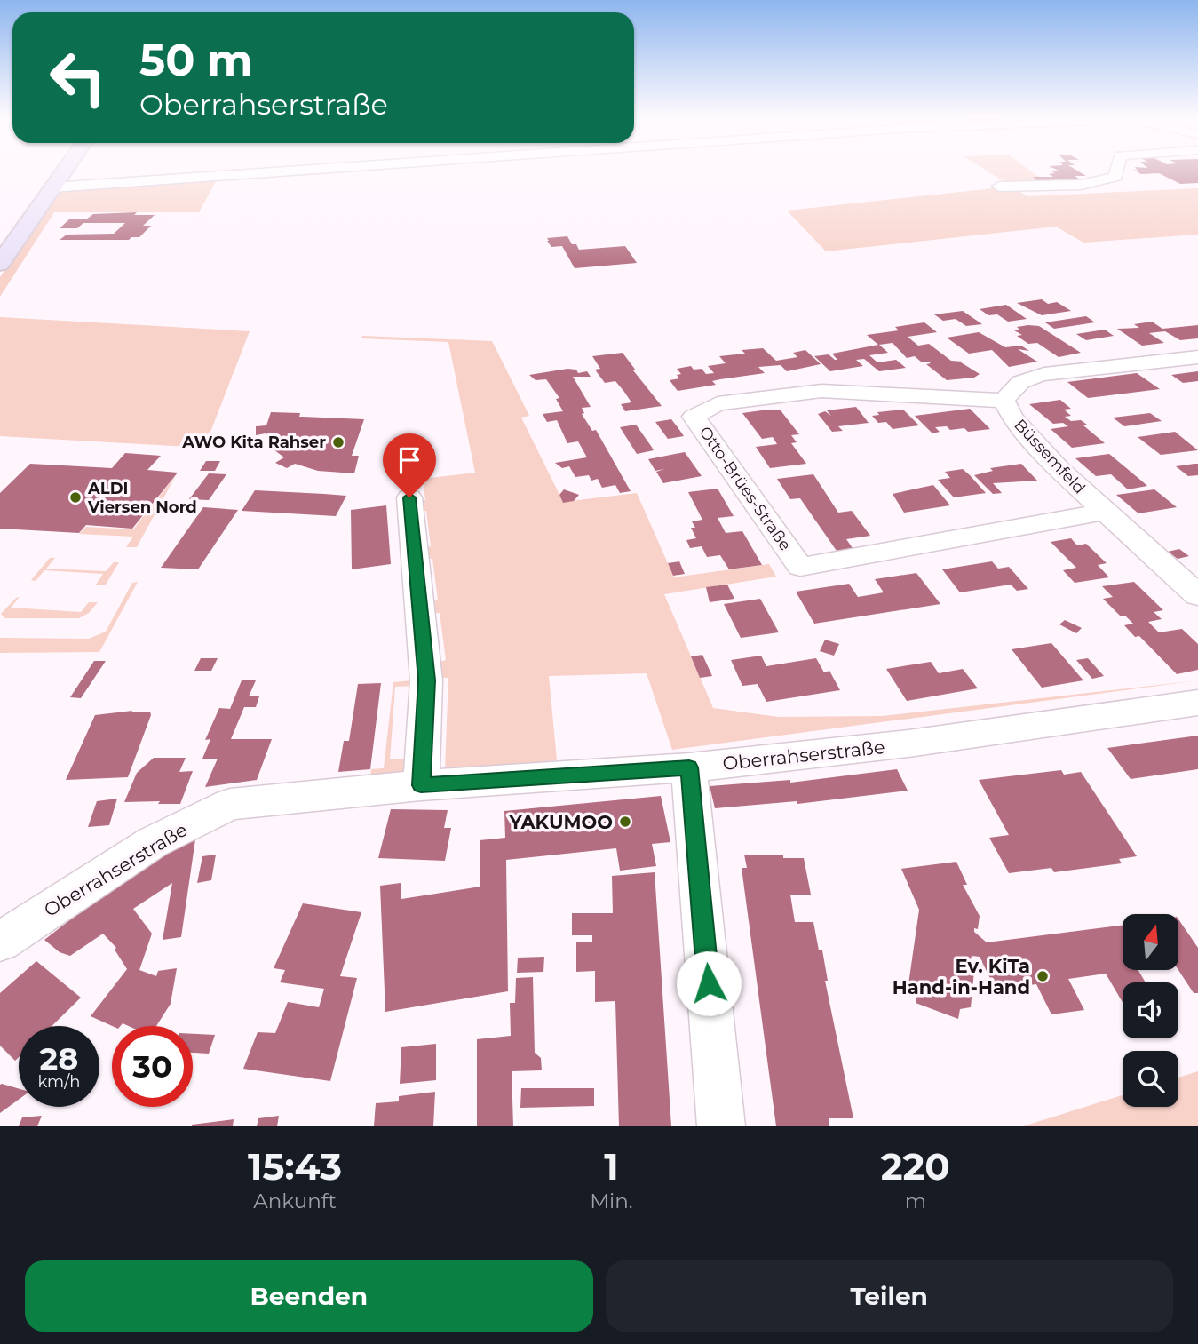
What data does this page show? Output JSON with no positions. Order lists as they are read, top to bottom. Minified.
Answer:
{"streets":{"street":["Büssemfeld","Otto-Brües-Straße","Oberrahserstraße"]},"crossings":[["Büssemfeld","Otto-Brües-Straße"]],"places":["AWO Kita Rahser","ALDI Viersen Nord","YAKUMOO","Ev. KiTa Hand-in-Hand"],"north":"top","page":{"turn":["50 m","Oberrahserstraße"],"speed":"28 km/h","limit":"30","eta":["15:43","Ankunft","1","Min.","220","m"],"buttons":["Beenden","Teilen"]}}
